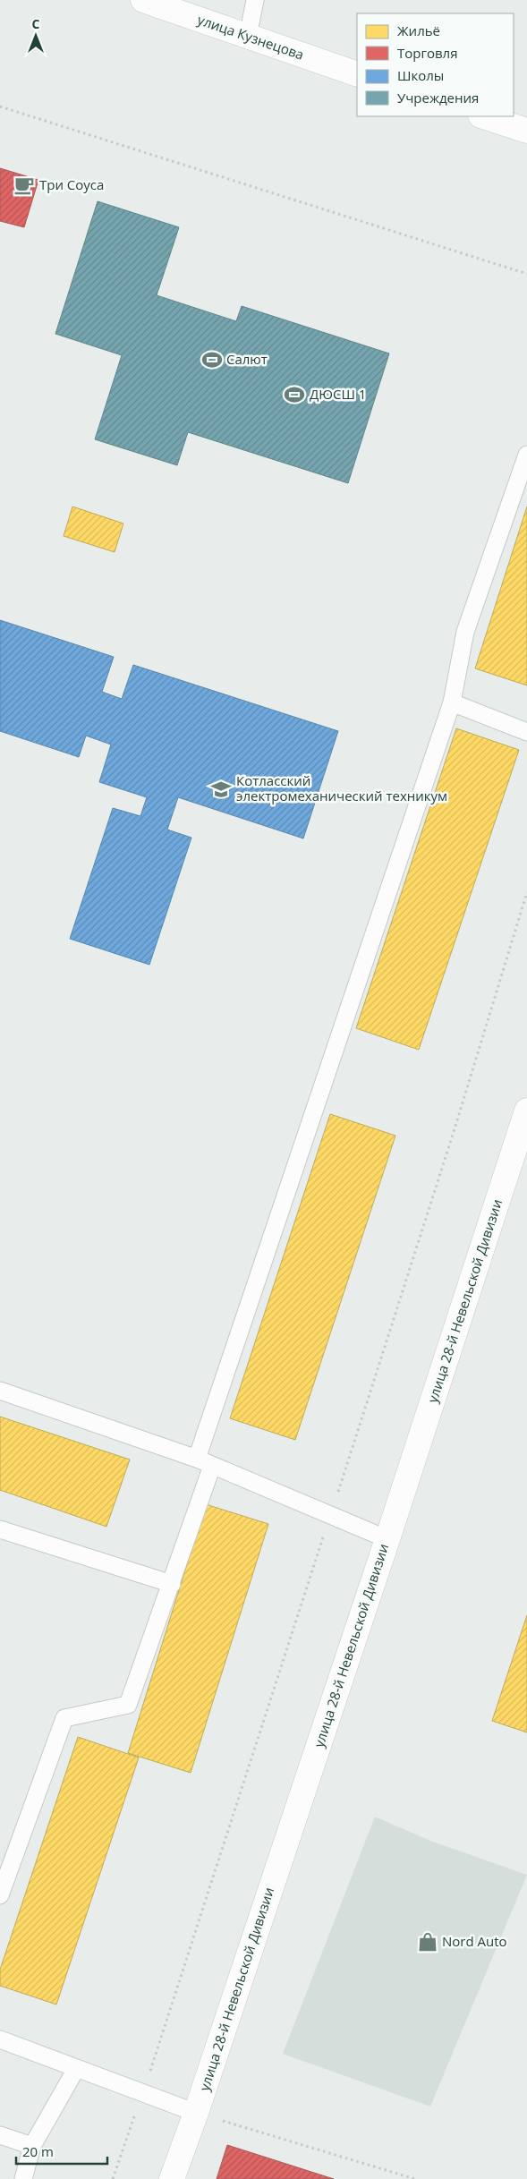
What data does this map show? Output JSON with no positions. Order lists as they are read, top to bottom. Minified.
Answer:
{"streets":{"street":["улица Кузнецова","улица 28-й Невельской Дивизии"]},"places":{"cafe":["Три Соуса"],"sports":["Салют","ДЮСШ 1"],"school or university":["Котласский электромеханический техникум"],"shop":["Nord Auto"]},"legend":["Жильё","Торговля","Школы","Учреждения"],"scale_bar":"20 m","north":"top"}
